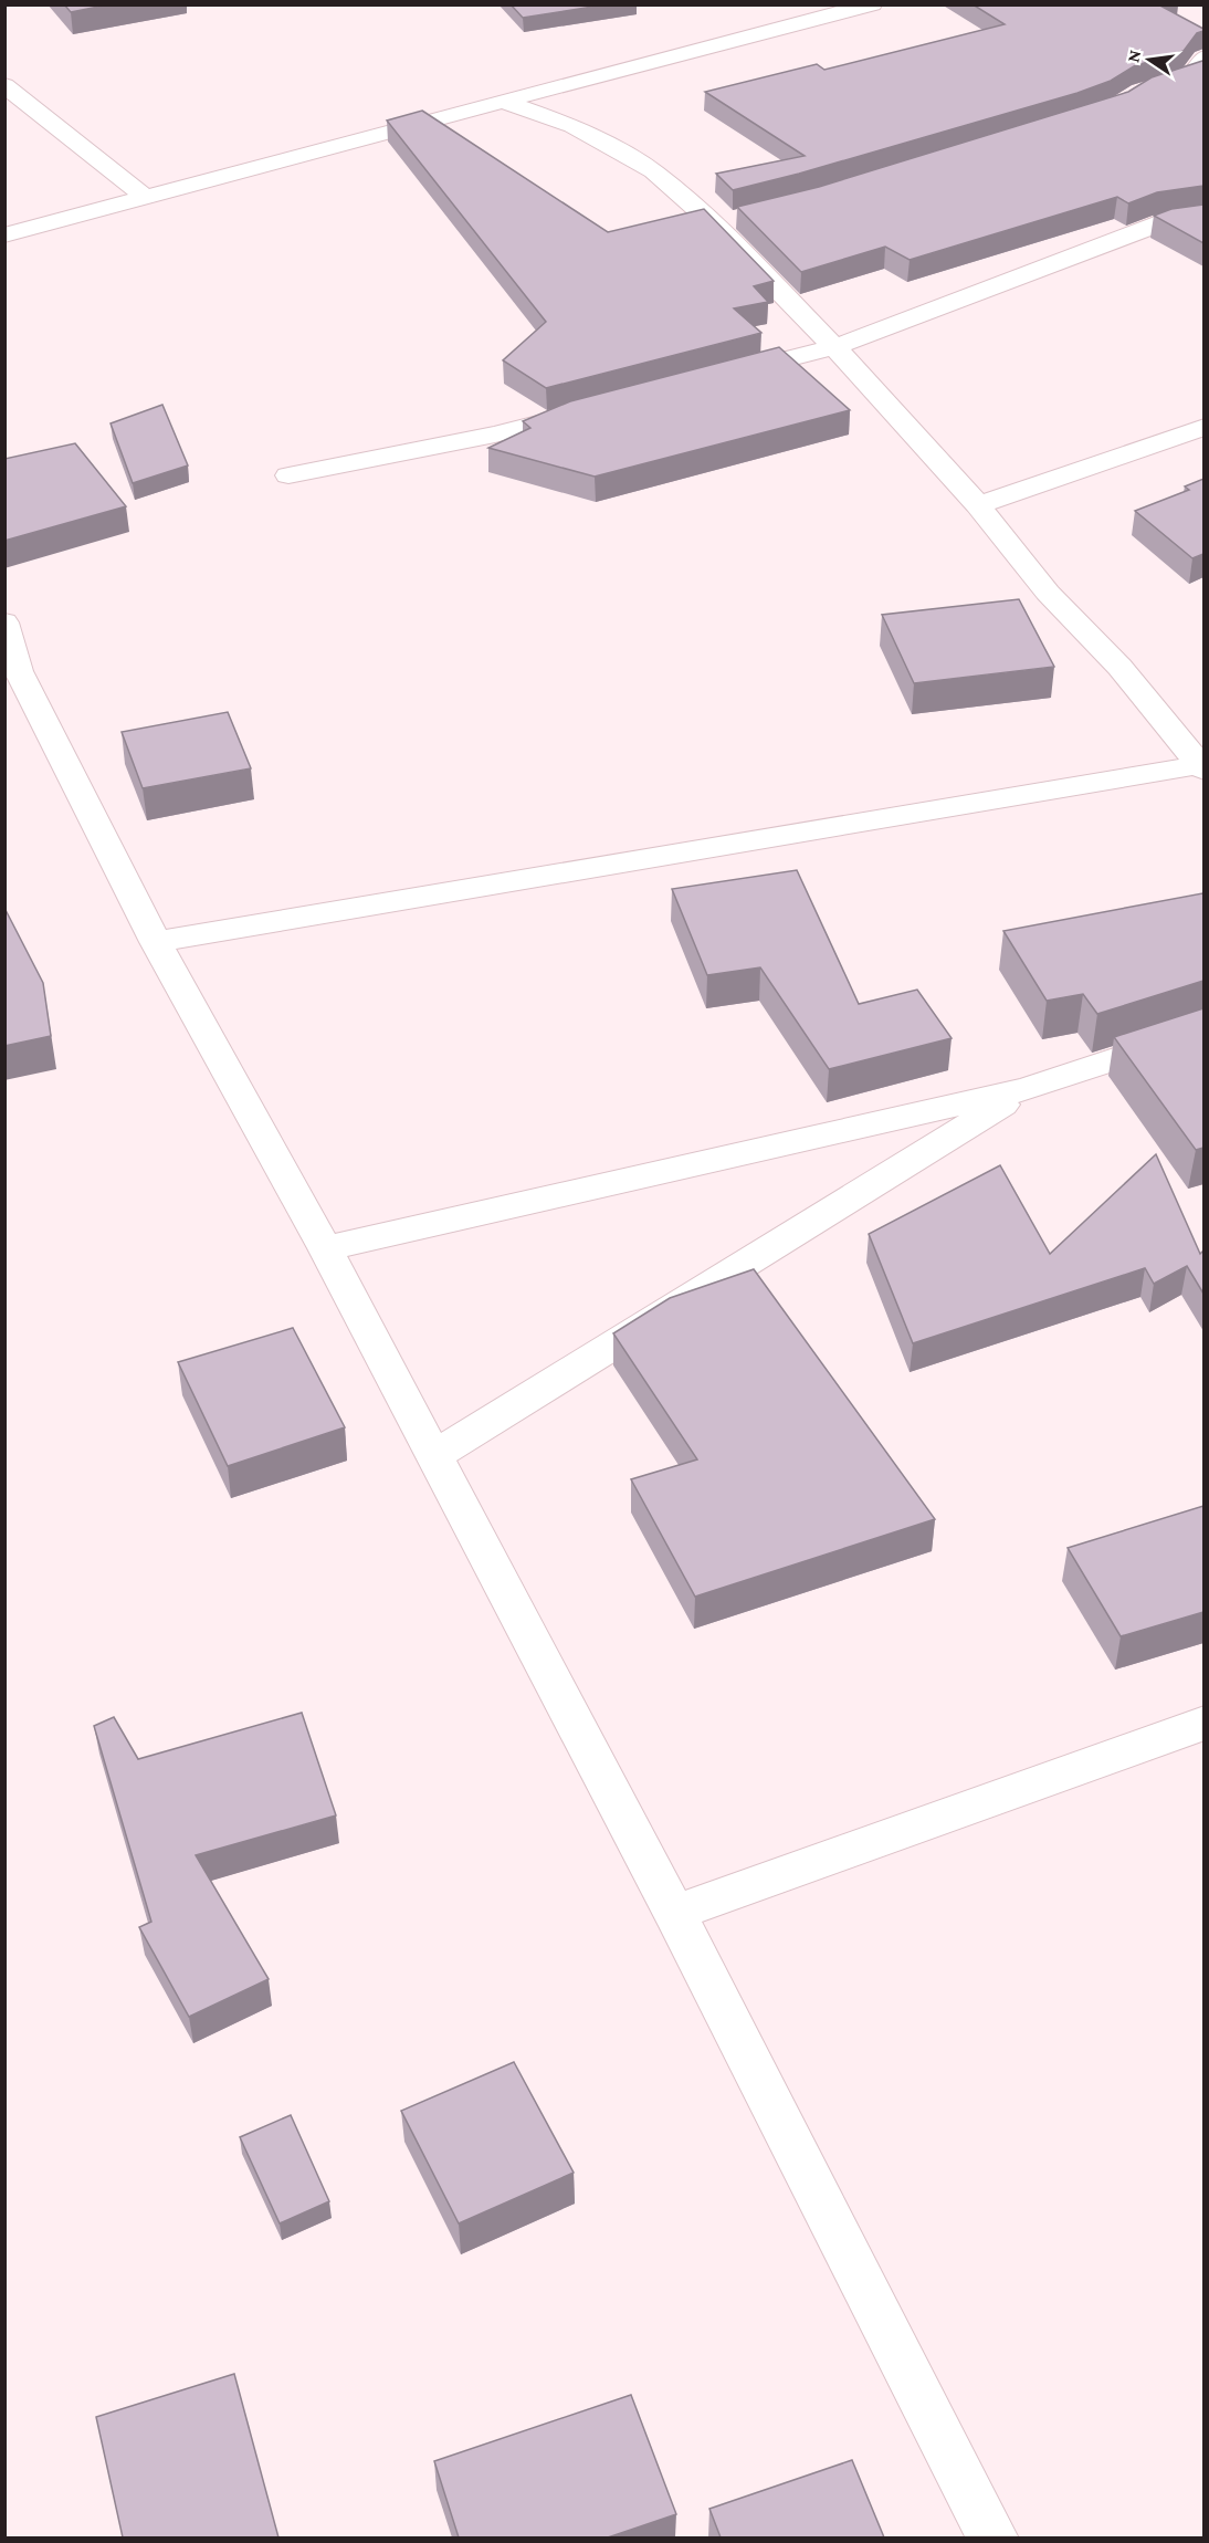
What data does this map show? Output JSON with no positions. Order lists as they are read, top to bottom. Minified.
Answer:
{"north":"left"}
